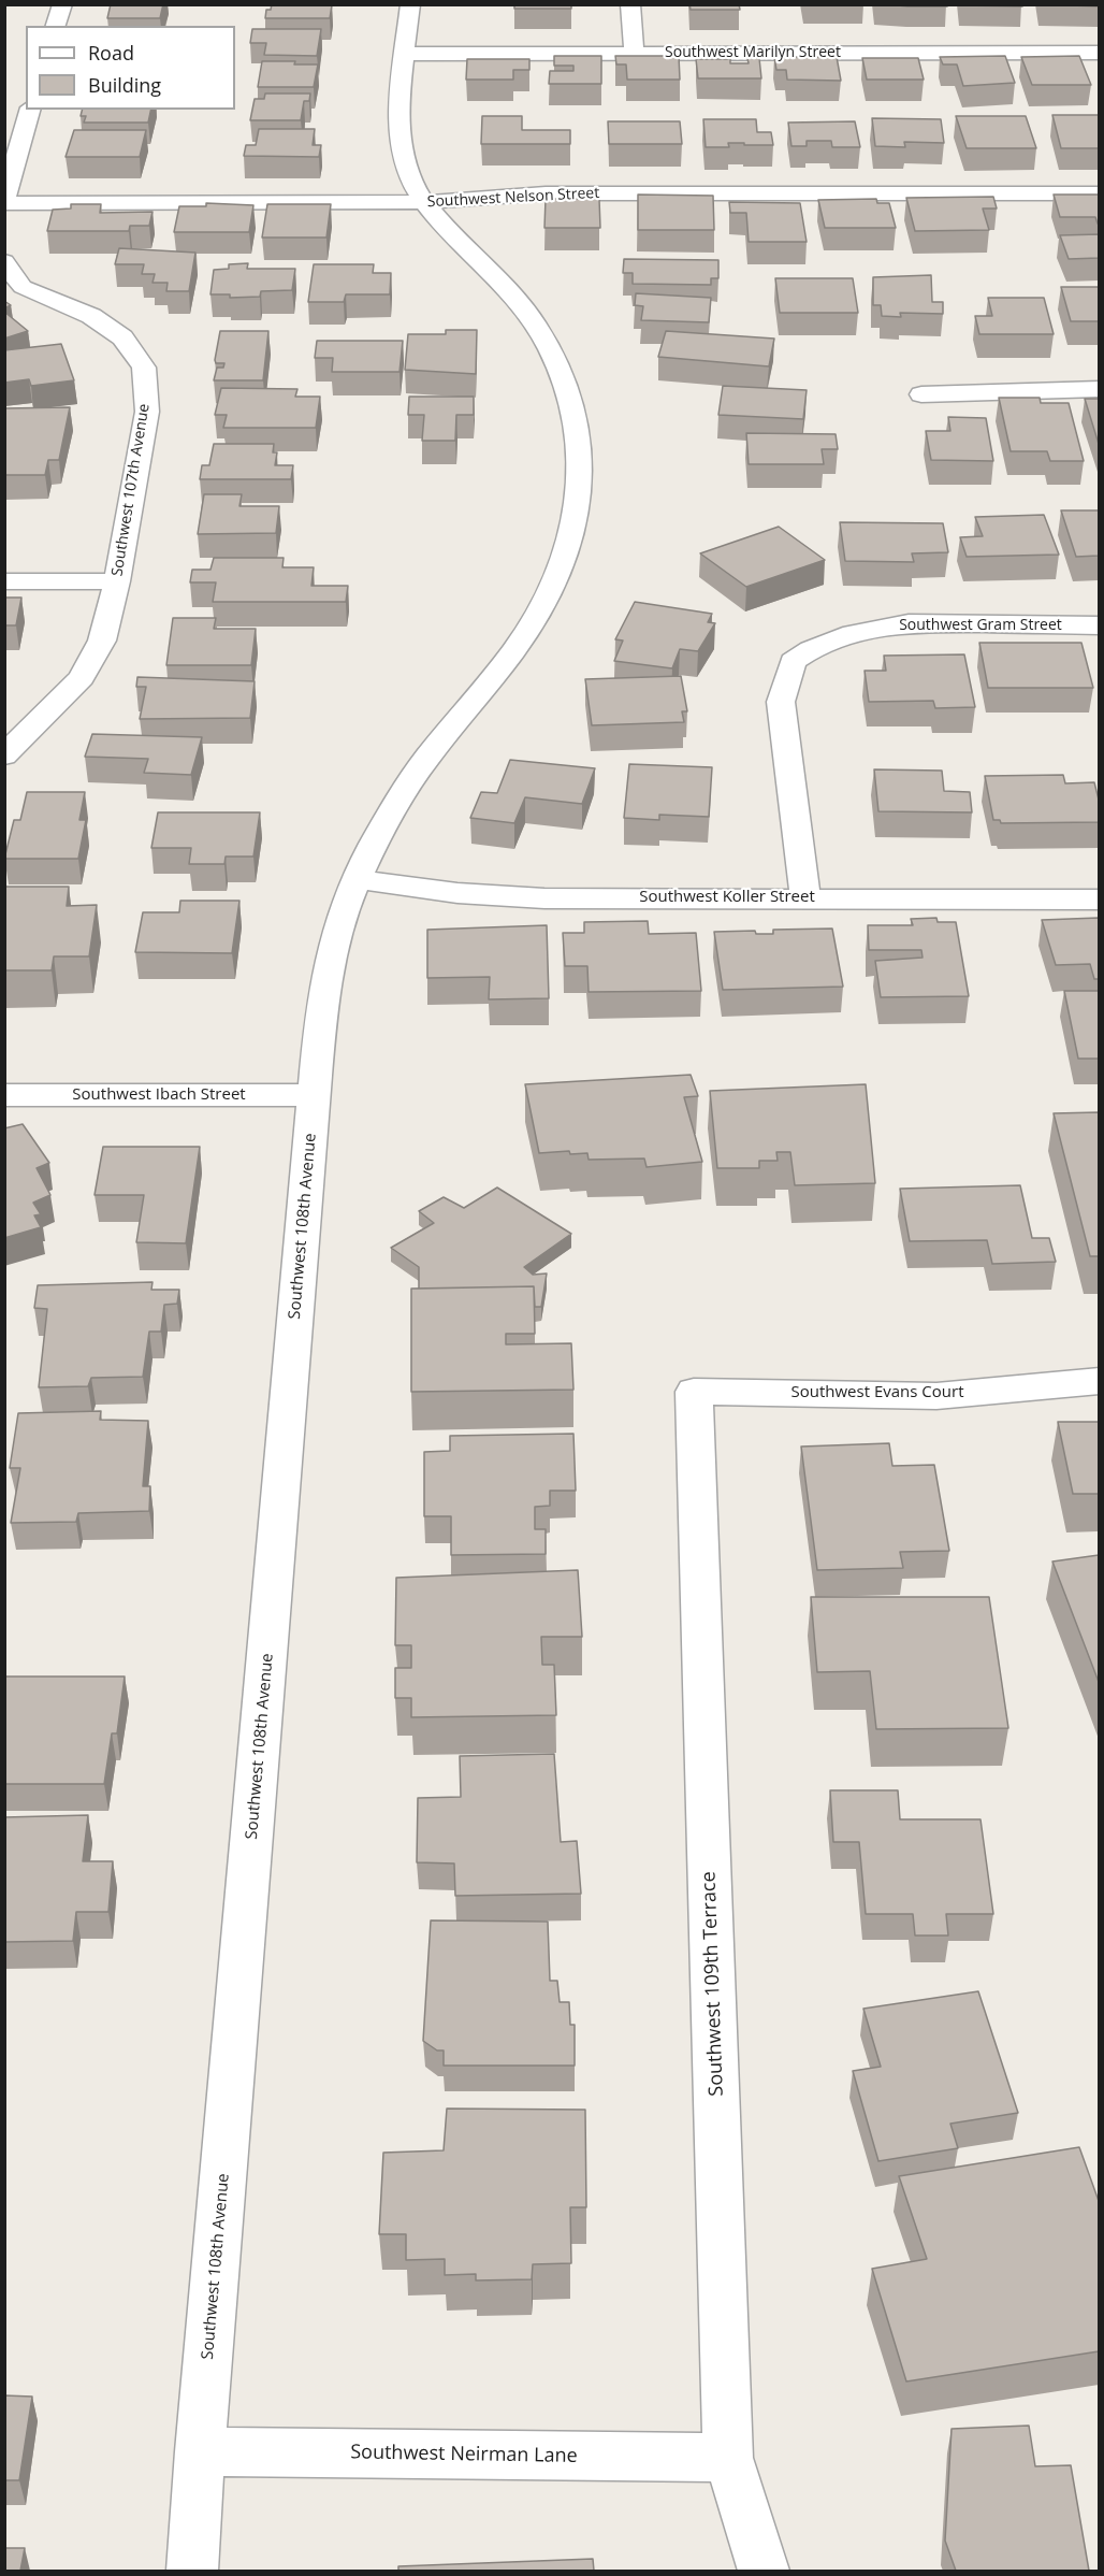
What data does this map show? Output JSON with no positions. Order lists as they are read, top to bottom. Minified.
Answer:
{"streets":{"street":["Southwest Marilyn Street","Southwest Nelson Street","Southwest 107th Avenue","Southwest Gram Street","Southwest Koller Street","Southwest Ibach Street","Southwest 108th Avenue","Southwest Evans Court","Southwest 109th Terrace","Southwest Neirman Lane"]},"crossings":[["Southwest Marilyn Street","Southwest 108th Avenue"],["Southwest Nelson Street","Southwest 108th Avenue"],["Southwest Gram Street","Southwest Koller Street"],["Southwest Koller Street","Southwest 108th Avenue"],["Southwest Ibach Street","Southwest 108th Avenue"],["Southwest 108th Avenue","Southwest Neirman Lane"],["Southwest Evans Court","Southwest 109th Terrace"],["Southwest 109th Terrace","Southwest Neirman Lane"]],"legend":["Road","Building"]}
